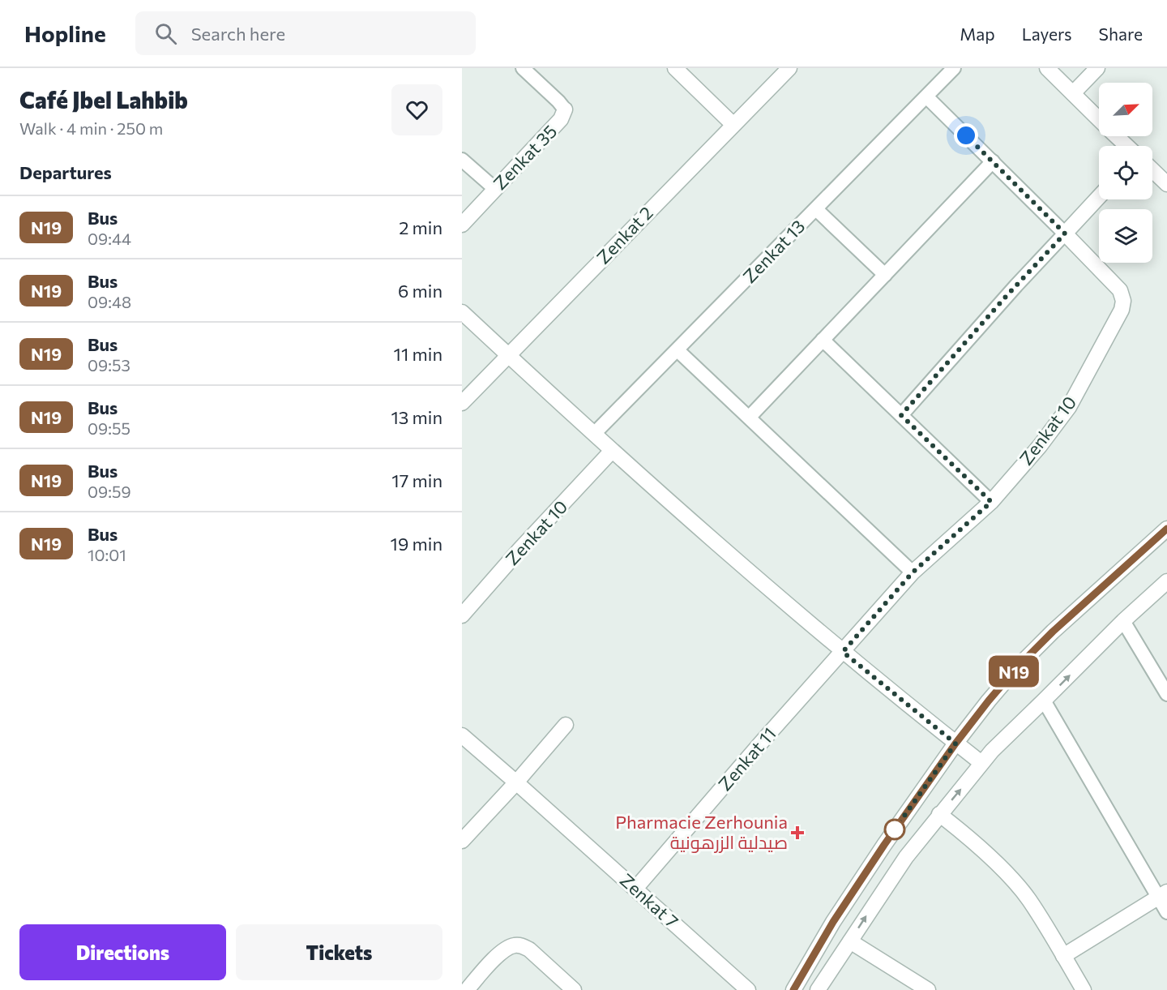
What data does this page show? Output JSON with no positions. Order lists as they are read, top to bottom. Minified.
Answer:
{"streets":{"street":["Zenkat 35","Zenkat 2","Zenkat 10","Zenkat 11","Zenkat 7"],"lane":["Zenkat 13"]},"crossings":[["Zenkat 10","Zenkat 11"],["Zenkat 11","Zenkat 7"]],"places":{"health":["Pharmacie Zerhounia صيدلية الزرهونية"]},"lines":["bus line N19"],"north":"top right","page":{"header":"Hopline","search":"Search here","nav":["Map","Layers","Share"],"heading":[["Café Jbel Lahbib","Walk · 4 min · 250 m"],"Departures"],"on_map":"N19","list":[{"mark":"N19","name":"Bus","note":"09:44","value":"2 min"},{"mark":"N19","name":"Bus","note":"09:48","value":"6 min"},{"mark":"N19","name":"Bus","note":"09:53","value":"11 min"},{"mark":"N19","name":"Bus","note":"09:55","value":"13 min"},{"mark":"N19","name":"Bus","note":"09:59","value":"17 min"},{"mark":"N19","name":"Bus","note":"10:01","value":"19 min"}],"buttons":["Directions","Tickets"]}}
